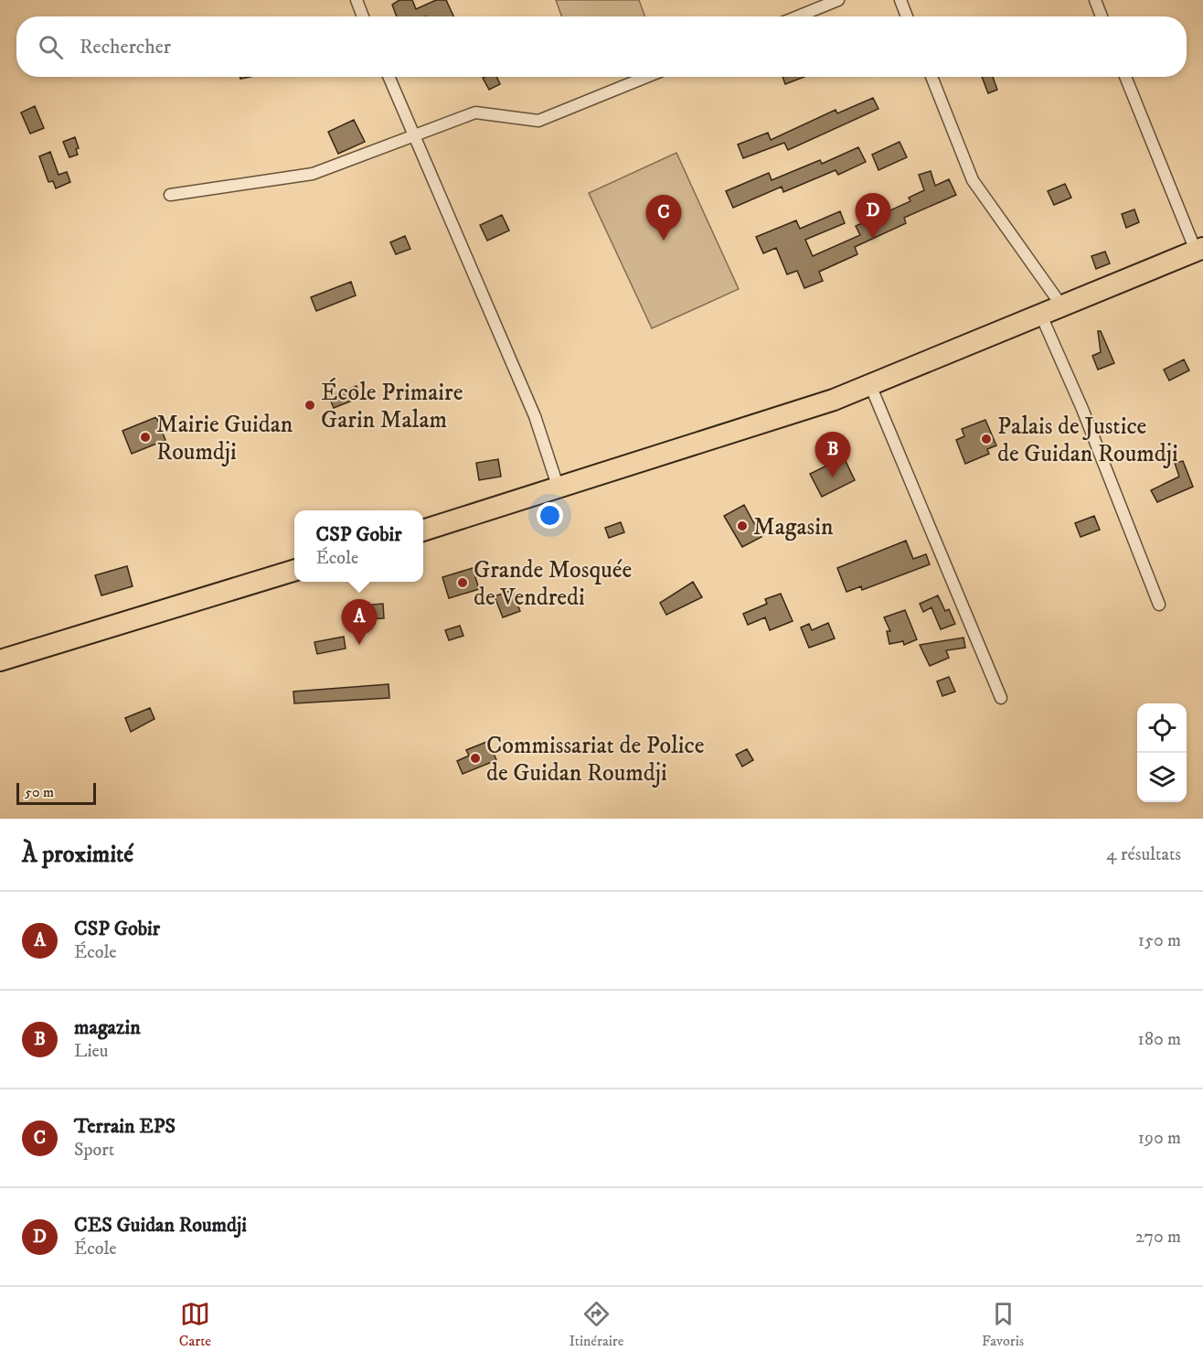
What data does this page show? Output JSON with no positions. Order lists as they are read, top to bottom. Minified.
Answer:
{"places":["École Primaire Garin Malam","Mairie Guidan Roumdji","Palais de Justice de Guidan Roumdji","Magasin","Grande Mosquée de Vendredi","Commissariat de Police de Guidan Roumdji"],"scale_bar":"50 m","page":{"search":"Rechercher","pins":["D","C","B","A"],"popup":["CSP Gobir","École"],"scale":"50 m","heading":["À proximité","4 résultats"],"list":[{"mark":"A","name":"CSP Gobir","note":"École","value":"150 m"},{"mark":"B","name":"magazin","note":"Lieu","value":"180 m"},{"mark":"C","name":"Terrain EPS","note":"Sport","value":"190 m"},{"mark":"D","name":"CES Guidan Roumdji","note":"École","value":"270 m"}],"nav":["Carte","Itinéraire","Favoris"]}}
